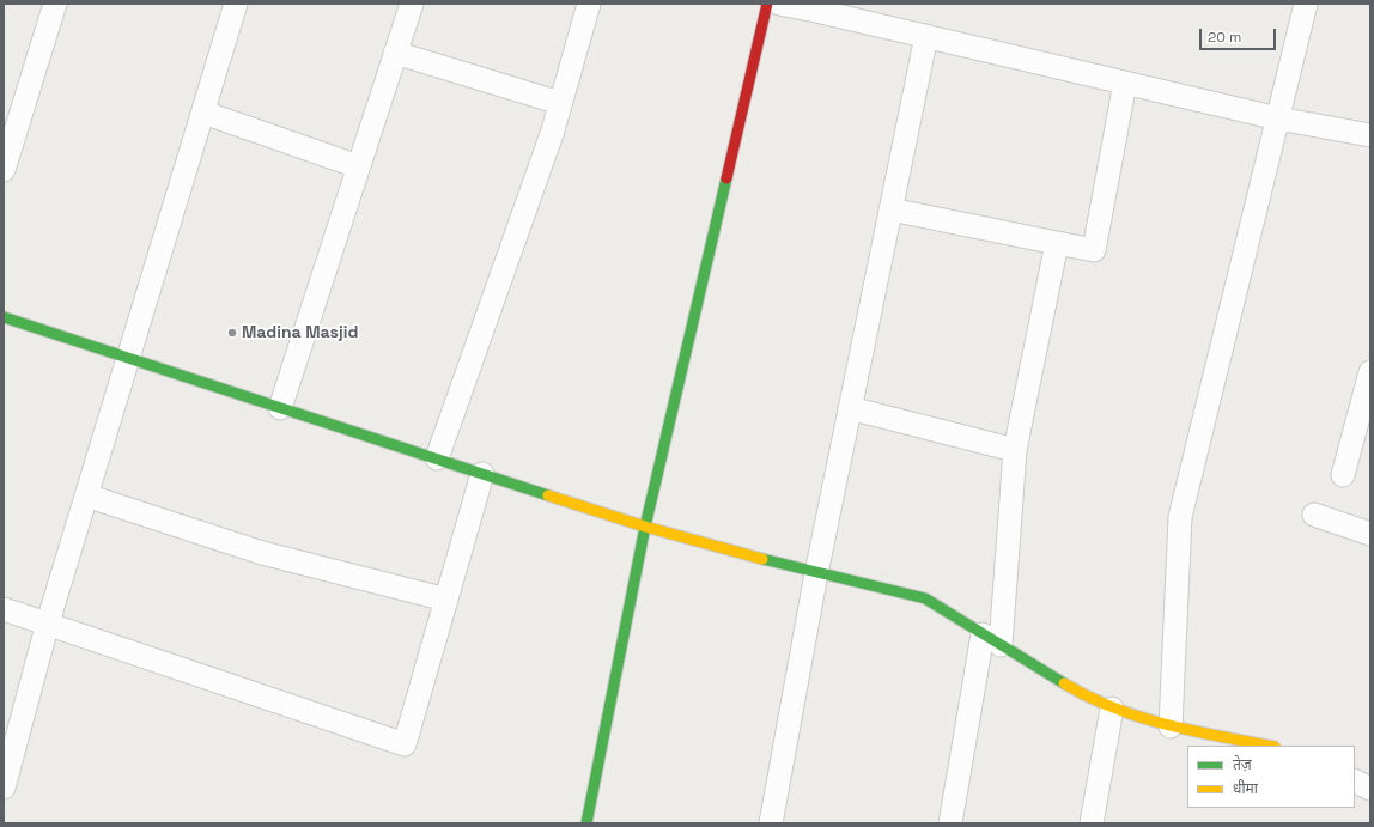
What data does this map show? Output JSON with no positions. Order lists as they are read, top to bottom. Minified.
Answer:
{"places":["Madina Masjid"],"legend":["तेज़","धीमा"],"scale_bar":"20 m"}
